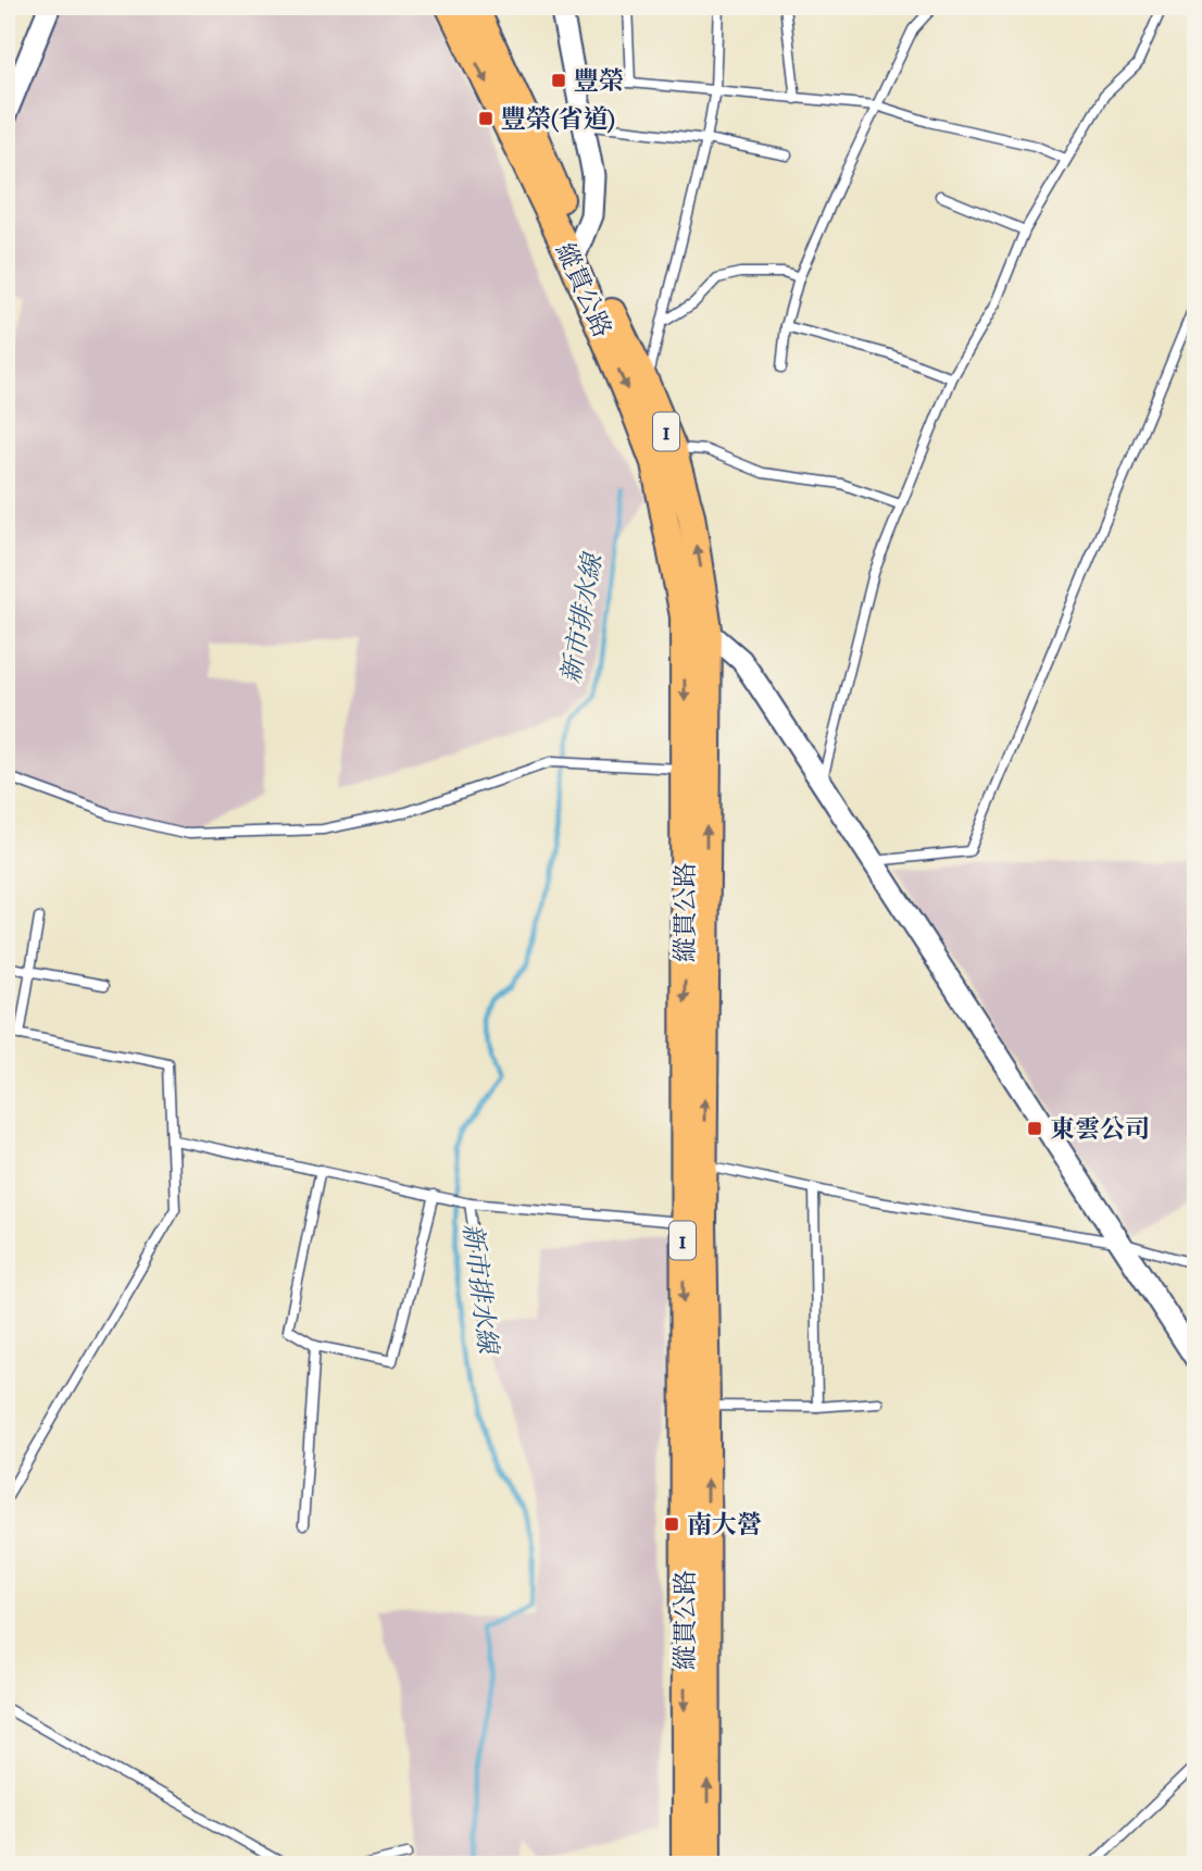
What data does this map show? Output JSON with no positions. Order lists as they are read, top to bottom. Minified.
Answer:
{"streets":{"main road":["縱貫公路","1"]},"water":["新市排水線"],"places":{"transit":["豐榮","豐榮(省道)","東雲公司","南大營"]}}
